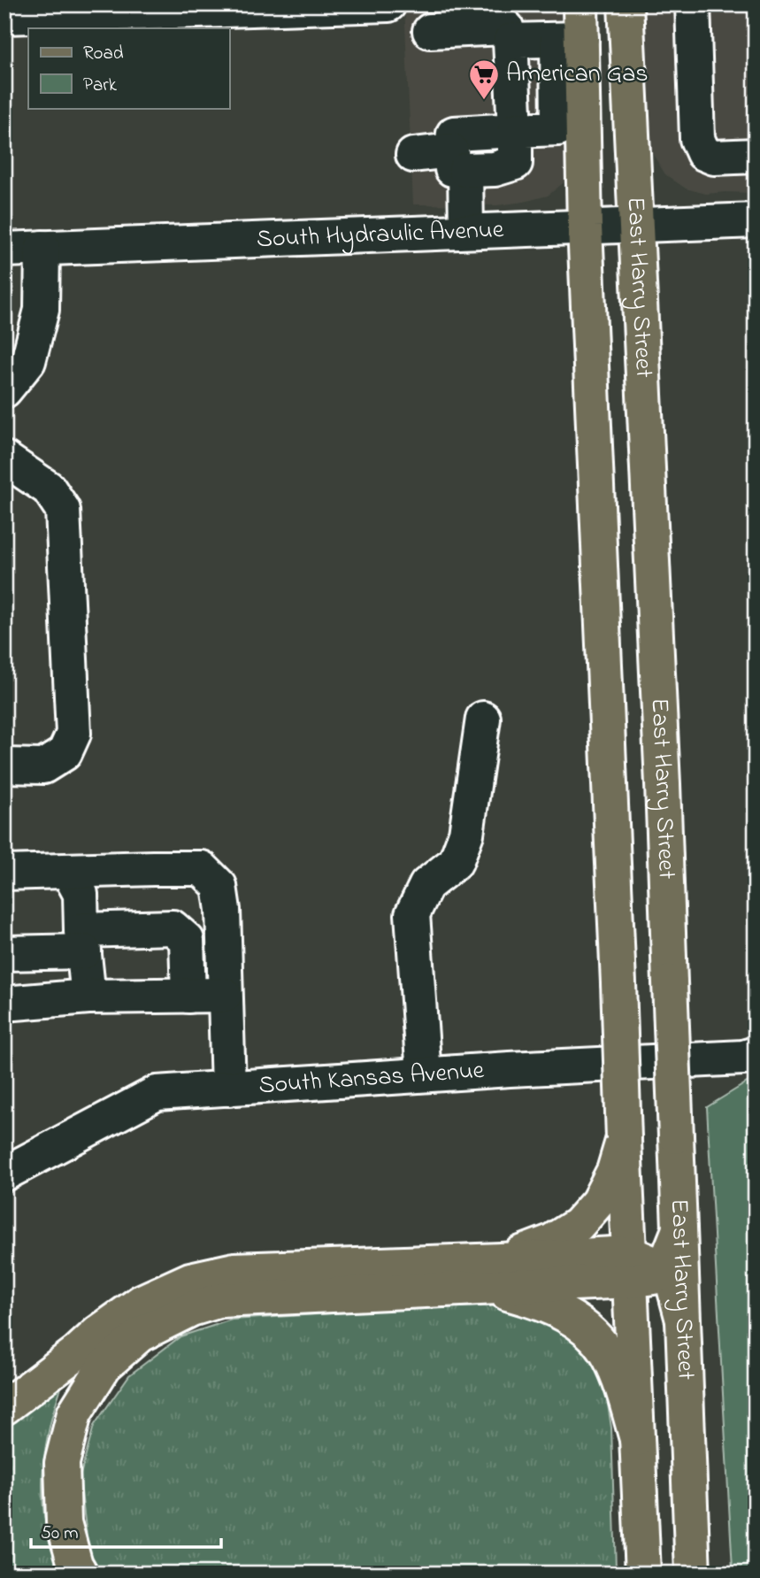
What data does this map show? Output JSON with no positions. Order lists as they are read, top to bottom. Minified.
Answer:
{"streets":{"main road":["East Harry Street"],"street":["South Hydraulic Avenue","South Kansas Avenue"]},"crossings":[["South Hydraulic Avenue","East Harry Street"]],"places":{"supermarket":["American Gas"]},"legend":["Road","Park"],"scale_bar":"50 m"}
